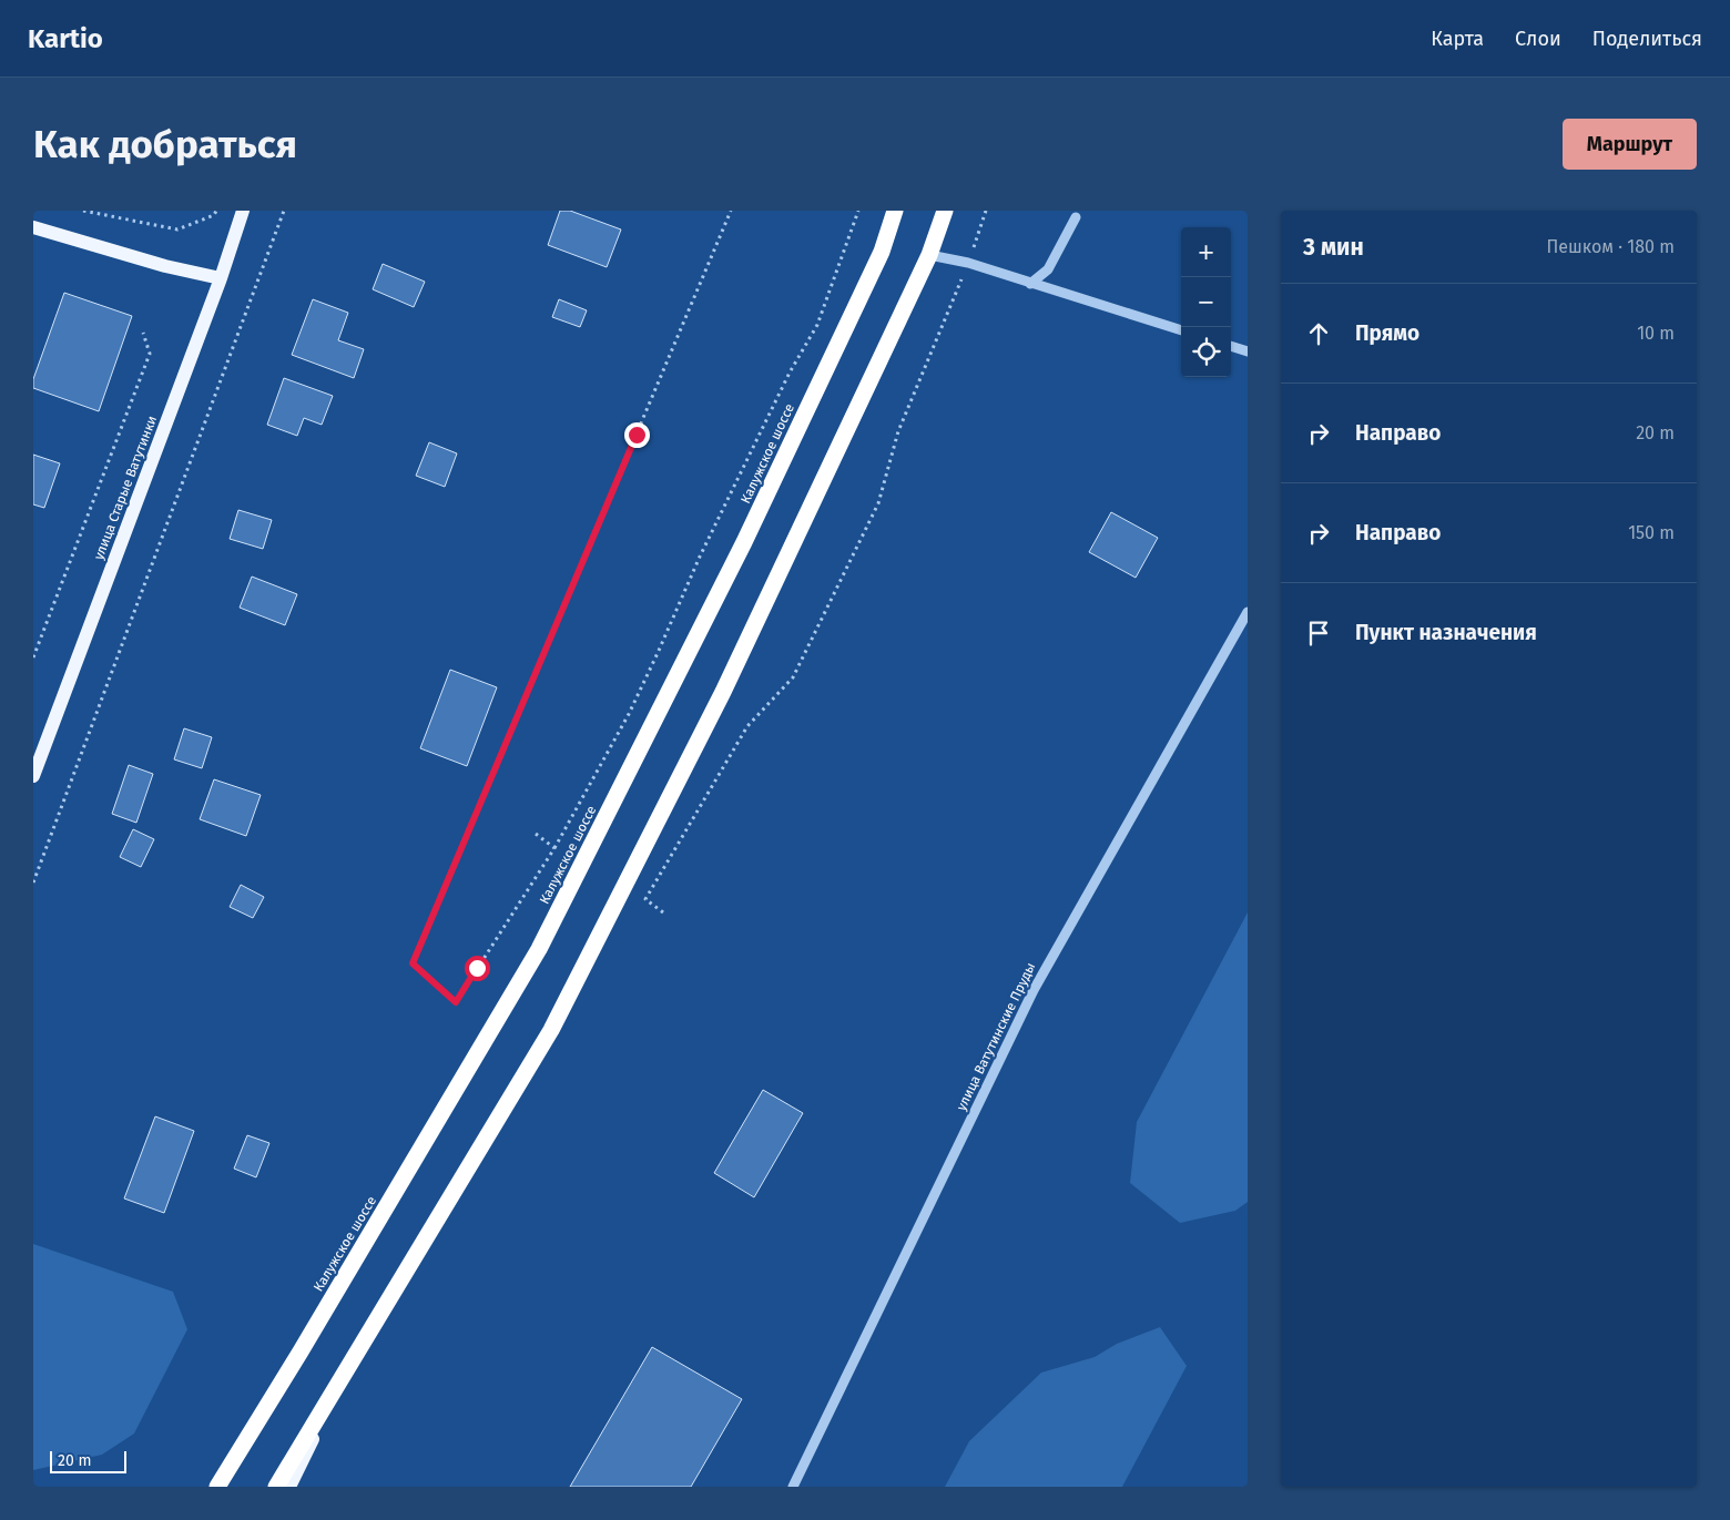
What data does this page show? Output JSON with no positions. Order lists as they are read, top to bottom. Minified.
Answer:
{"streets":{"highway":["Калужское шоссе"],"main road":["улица Старые Ватутинки"],"street":["улица Ватутинские Пруды"]},"scale_bar":"20 m","page":{"header":"Kartio","nav":["Карта","Слои","Поделиться"],"buttons":"Маршрут","title":"Как добраться","heading":["3 мин","Пешком · 180 m"],"map_buttons":["+","−"],"list":[["Прямо","10 m"],["Направо","20 m"],["Направо","150 m"],"Пункт назначения"],"scale":"20 m"}}
